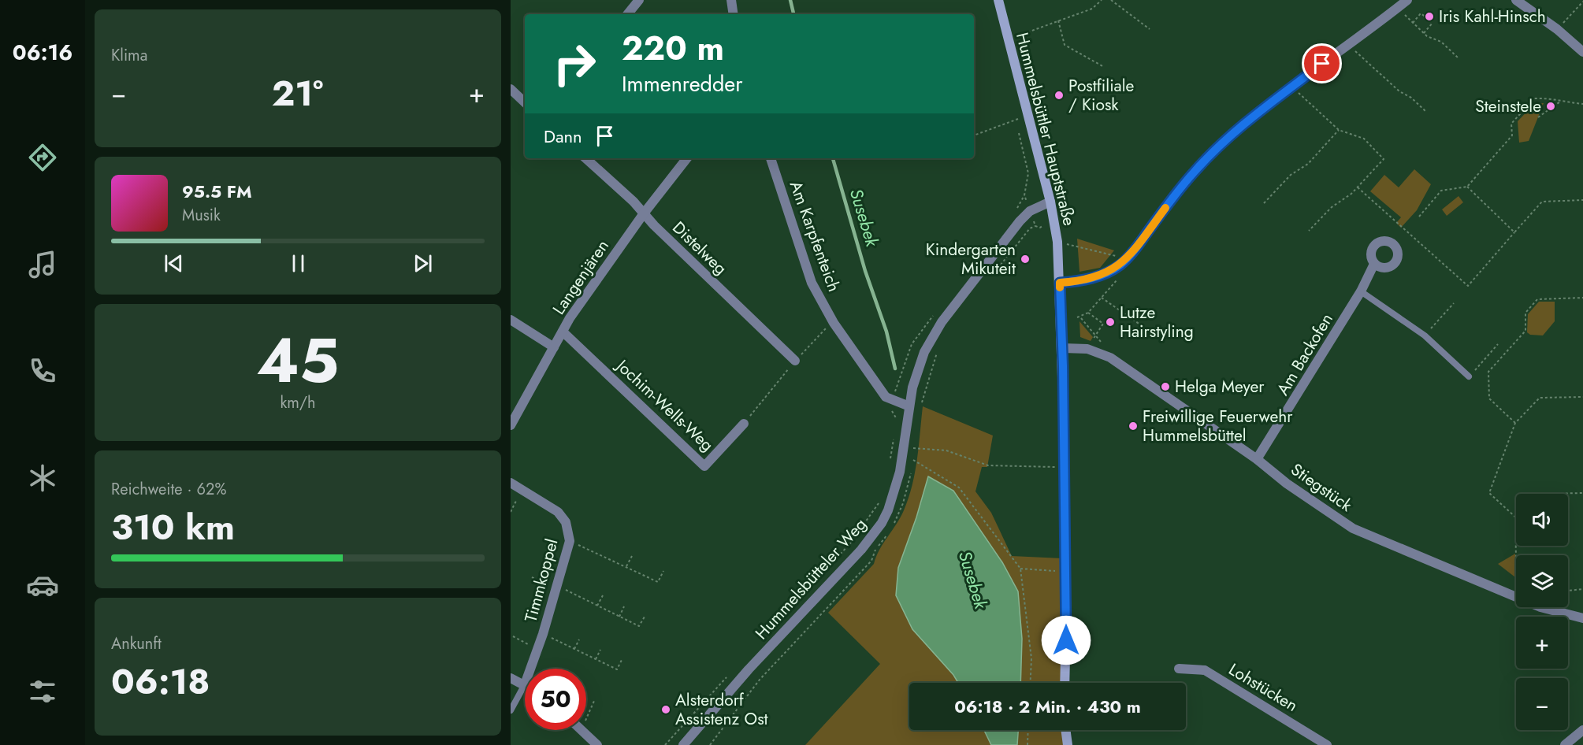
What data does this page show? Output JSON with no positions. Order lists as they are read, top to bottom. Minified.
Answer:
{"streets":{"main road":["Hummelsbüttler Hauptstraße"],"street":["Am Karpfenteich","Distelweg","Langenjären","Am Backofen","Jochim-Wells-Weg","Stiegstück","Hummelsbütteler Weg","Timmkoppel","Lohstücken"]},"crossings":[["Hummelsbüttler Hauptstraße","Stiegstück"],["Hummelsbüttler Hauptstraße","Hummelsbütteler Weg"],["Am Karpfenteich","Hummelsbütteler Weg"],["Distelweg","Langenjären"],["Langenjären","Jochim-Wells-Weg"],["Am Backofen","Stiegstück"]],"water":["Susebek"],"places":["Iris Kahl-Hinsch","Postfiliale / Kiosk","Steinstele","Kindergarten Mikuteit","Lutze Hairstyling","Helga Meyer","Freiwillige Feuerwehr Hummelsbüttel","Alsterdorf Assistenz Ost"],"page":{"tabs":"06:16","tile":["Klima",["45","km/h"],["Reichweite · 62%","310 km"],["Ankunft","06:18"]],"turn":["220 m","Immenredder"],"heat":["−","21°","+"],"then":"Dann","song":["95.5 FM","Musik"],"map_buttons":["+","−"],"limit":"50","trip":"06:18 · 2 Min. · 430 m"}}
